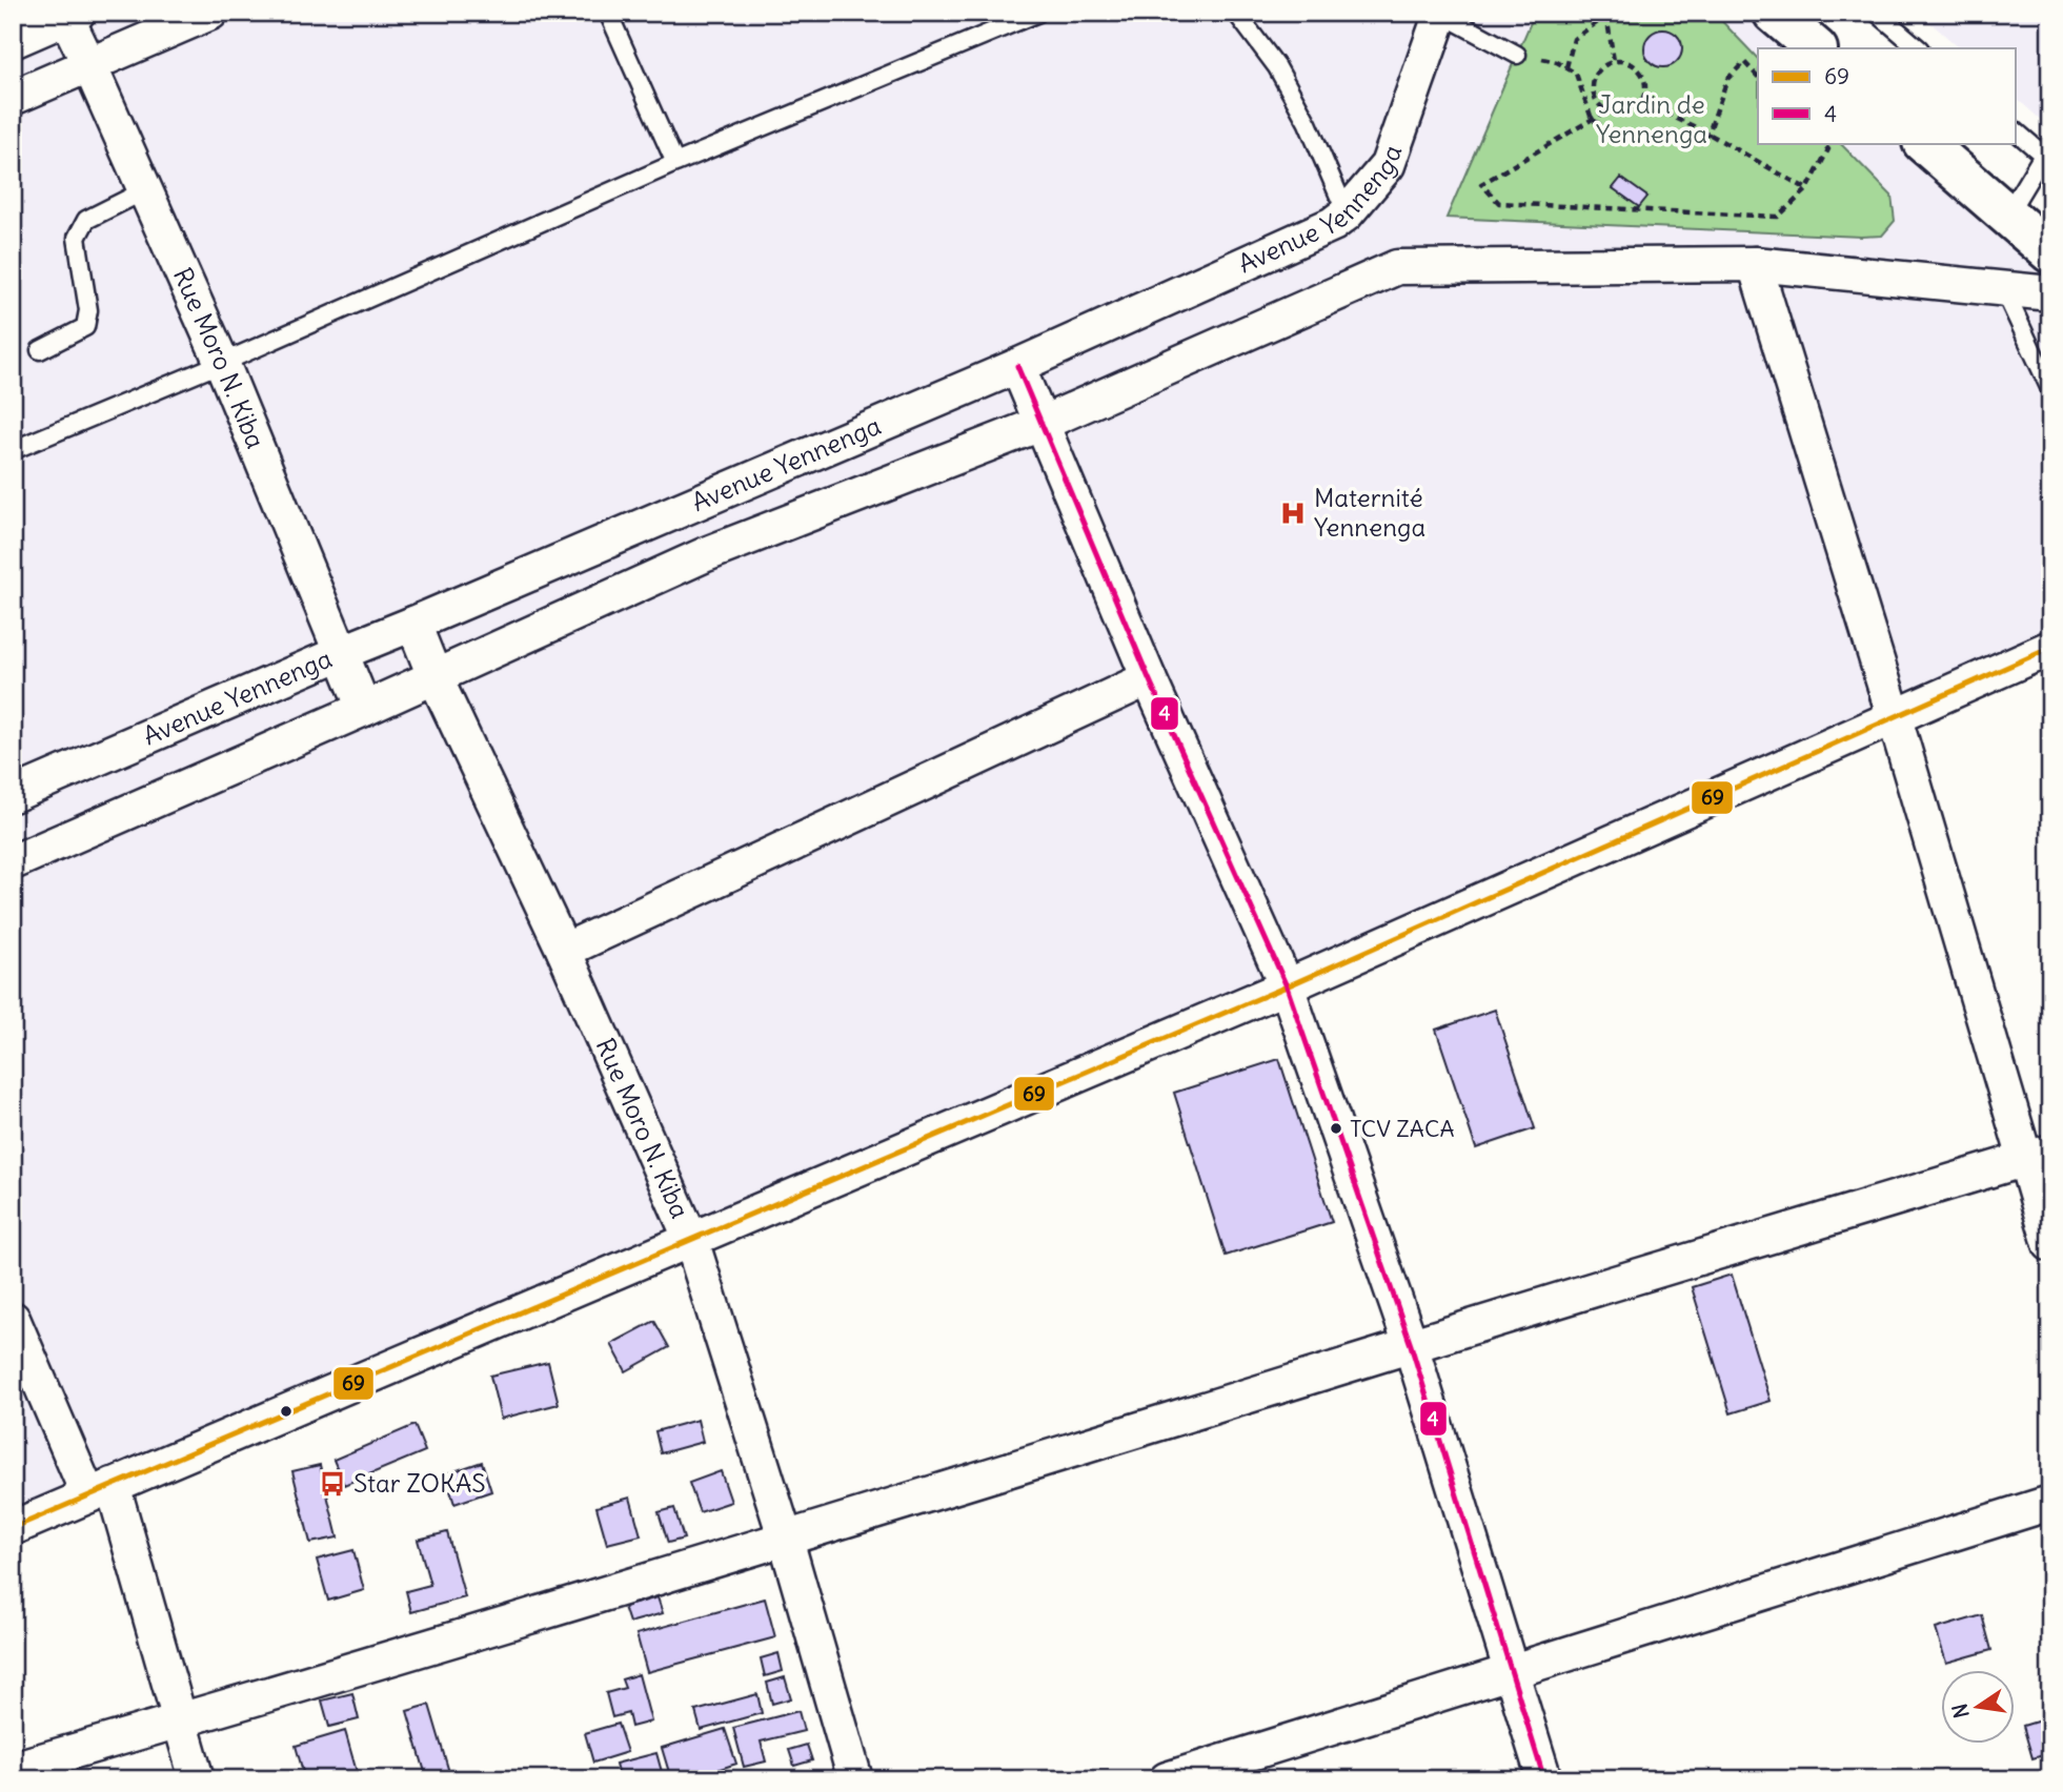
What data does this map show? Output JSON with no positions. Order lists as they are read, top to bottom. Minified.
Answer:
{"streets":{"street":["Avenue Yennenga","Rue Moro N. Kiba"]},"crossings":[["Avenue Yennenga","Rue Moro N. Kiba"]],"parks":["Jardin de Yennenga"],"places":{"hospital":["Maternité Yennenga"],"other":["TCV ZACA"],"bus stop":["Star ZOKAS"]},"lines":["transit line 4","transit line 69"],"legend":["69","4"],"north":"left"}
